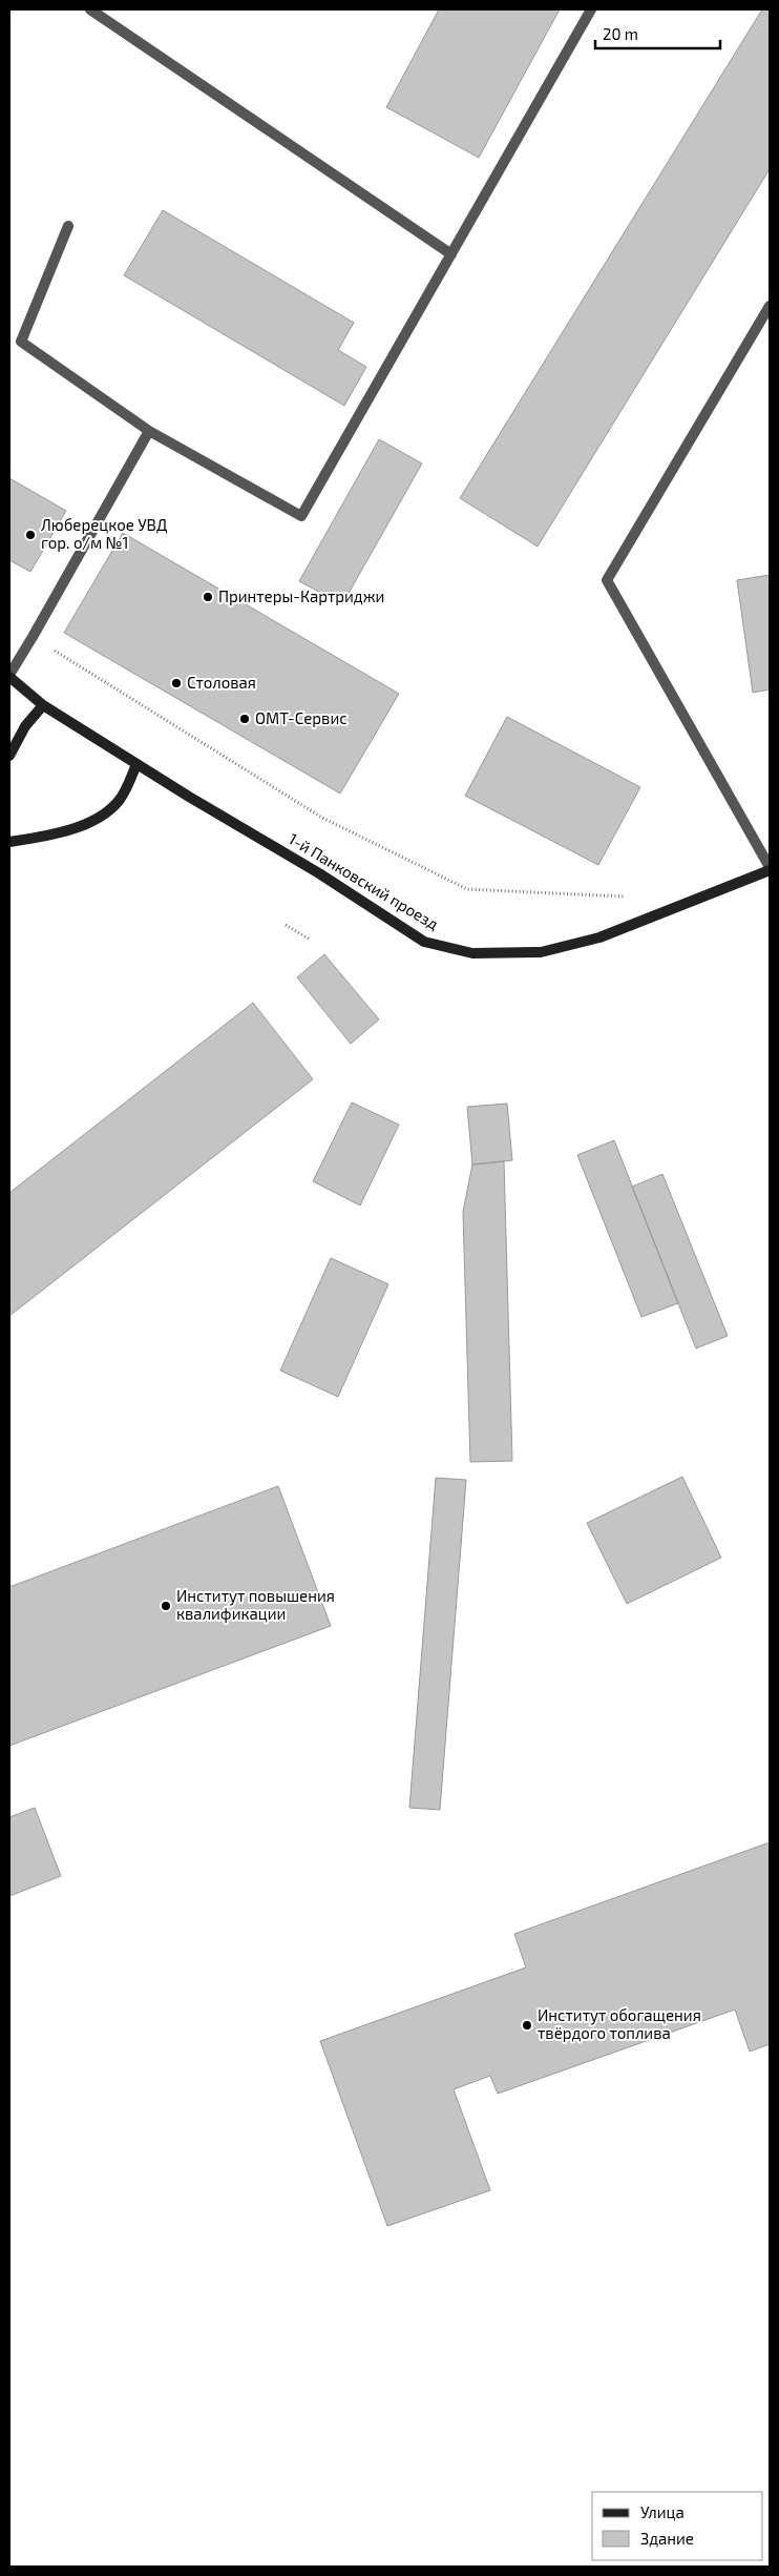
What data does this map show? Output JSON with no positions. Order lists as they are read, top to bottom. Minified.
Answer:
{"streets":{"street":["1-й Панковский проезд"]},"places":["Люберецкое УВД гор. о/м №1","Принтеры-Картриджи","Столовая","ОМТ-Сервис","Институт повышения квалификации","Институт обогащения твёрдого топлива"],"legend":["Улица","Здание"],"scale_bar":"20 m"}
